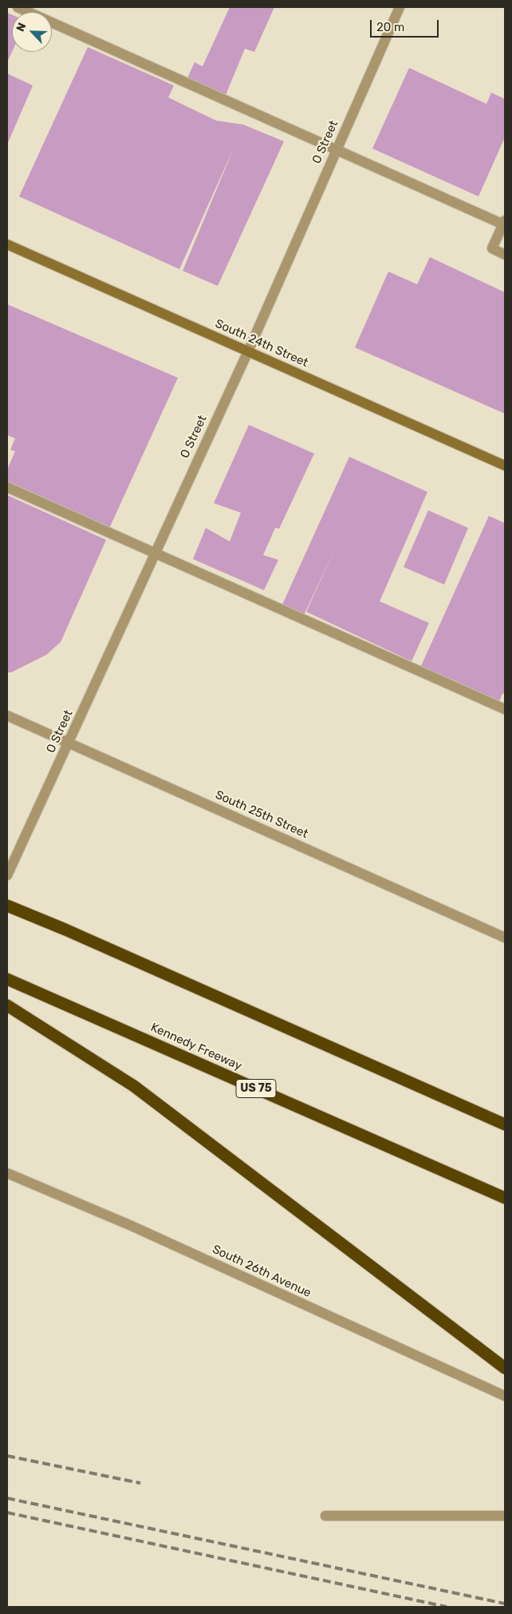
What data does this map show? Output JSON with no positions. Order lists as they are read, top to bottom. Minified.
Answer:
{"streets":{"highway":["Kennedy Freeway","US 75"],"main road":["South 24th Street"],"street":["O Street","South 25th Street","South 26th Avenue"]},"crossings":[["O Street","South 24th Street"],["O Street","South 25th Street"]],"scale_bar":"20 m","north":"top left"}
